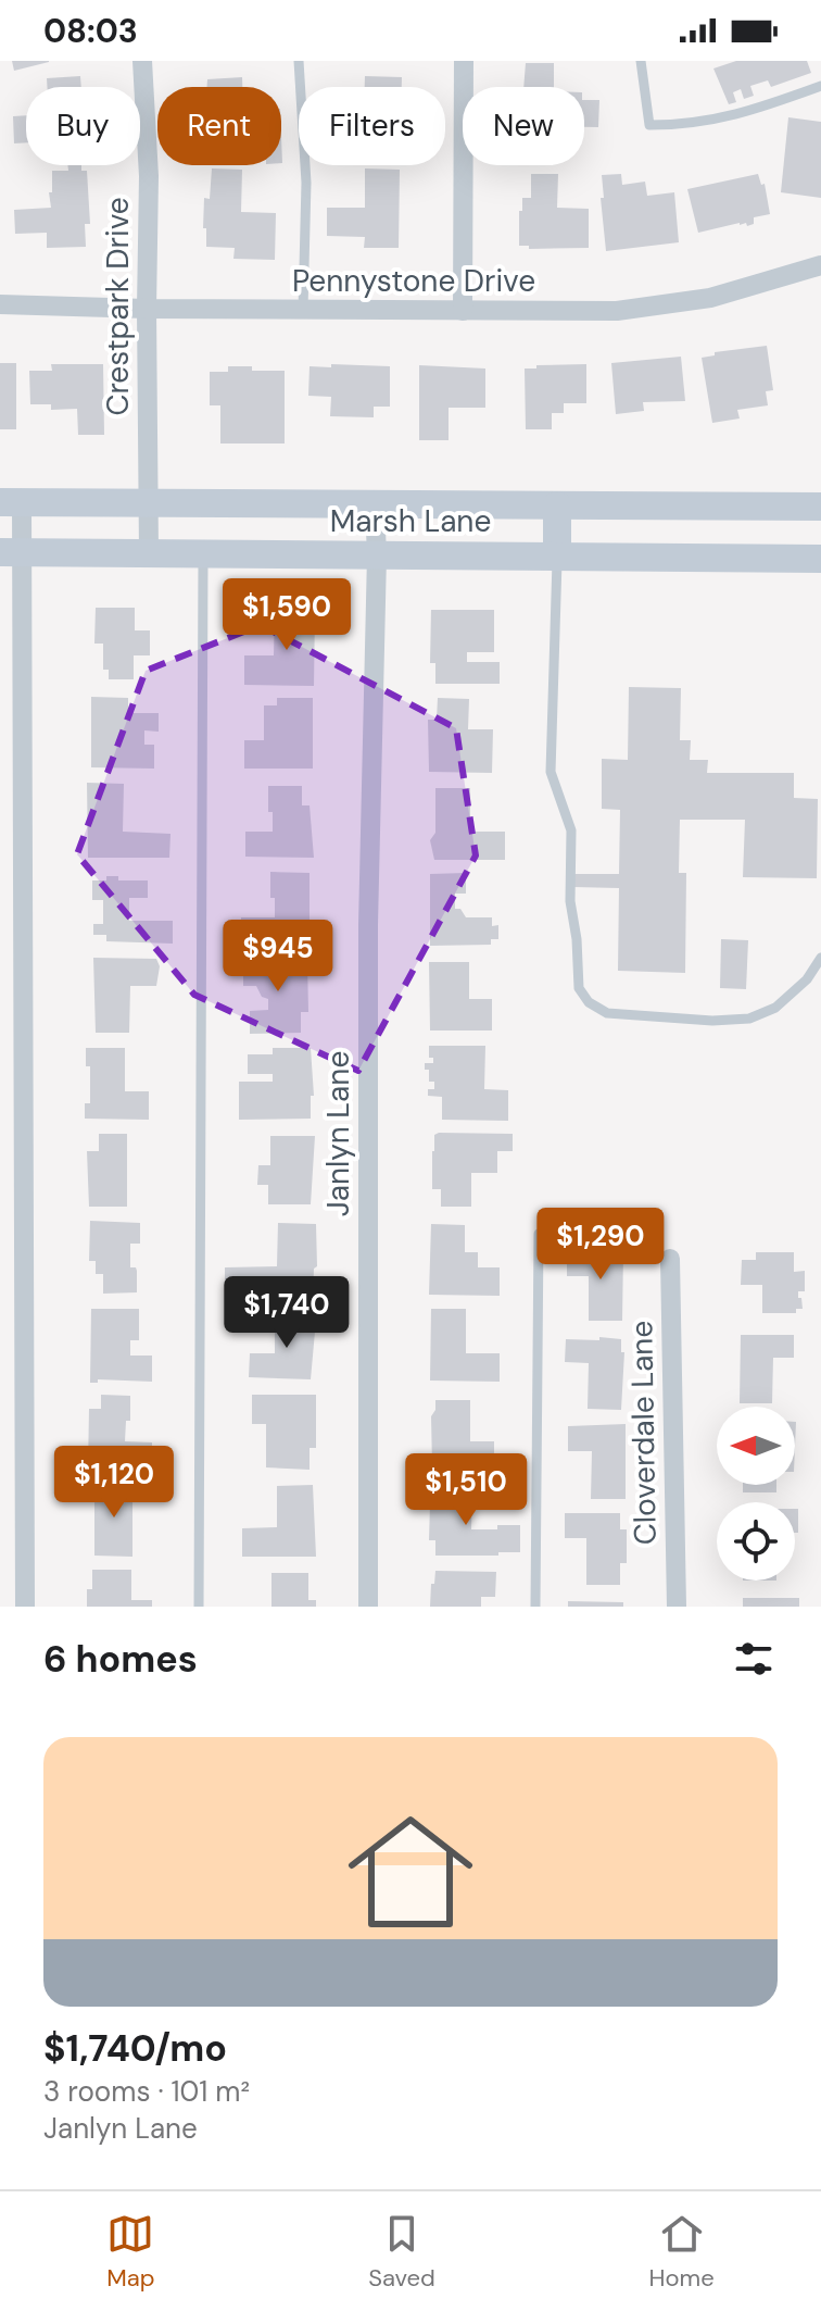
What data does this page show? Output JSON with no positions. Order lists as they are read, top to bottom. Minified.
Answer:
{"streets":{"main road":["Marsh Lane"],"street":["Pennystone Drive","Crestpark Drive","Janlyn Lane","Cloverdale Lane"]},"crossings":[["Pennystone Drive","Crestpark Drive"],["Crestpark Drive","Marsh Lane"],["Marsh Lane","Janlyn Lane"]],"north":"left","page":{"status":"08:03","chip":["Buy","Rent","Filters","New"],"price":["$1,590","$945","$1,290","$1,740","$1,120","$1,510"],"heading":"6 homes","list":[{"name":"$1,740/mo","note":"3 rooms · 101 m² · Janlyn Lane"}],"tabs":["Map","Saved","Home"]}}
